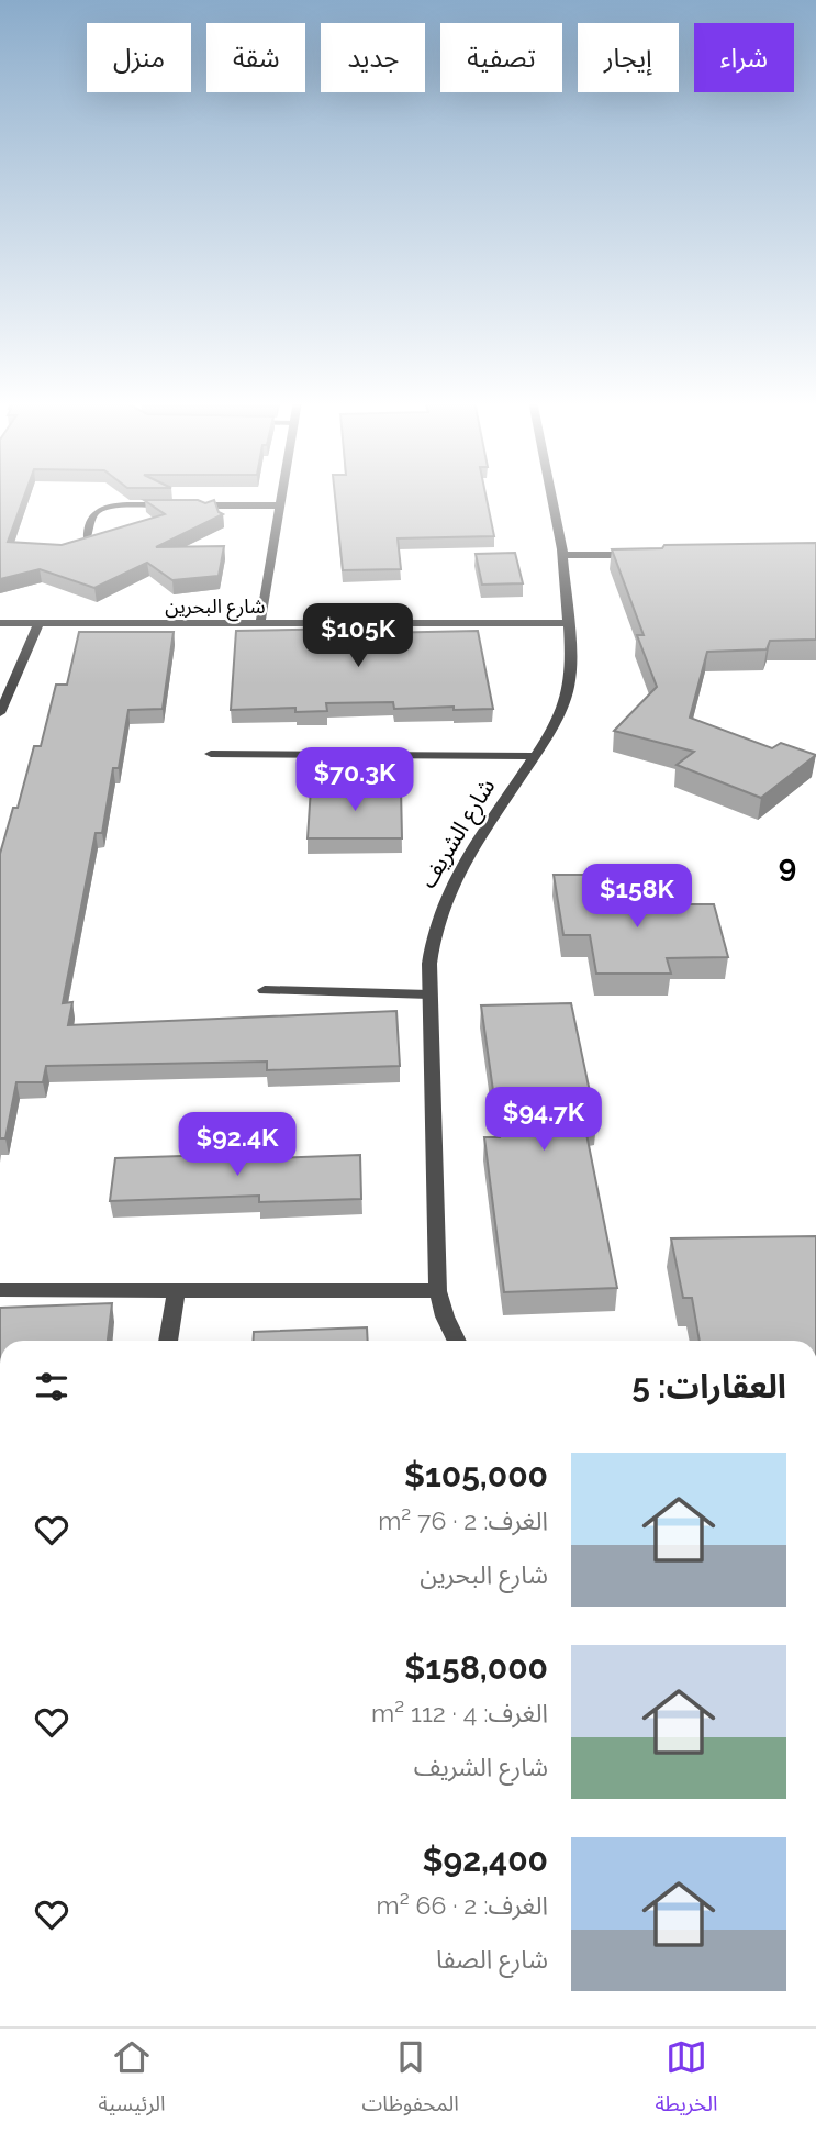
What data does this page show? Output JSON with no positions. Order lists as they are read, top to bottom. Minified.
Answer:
{"streets":{"street":["شارع البحرين","شارع الشريف"]},"crossings":[["شارع البحرين","شارع الشريف"]],"districts":["9"],"page":{"chip":["شراء","إيجار","تصفية","جديد","شقة","منزل"],"price":["$105K","$70.3K","$158K","$94.7K","$92.4K"],"heading":"العقارات: 5","list":[{"name":"$105,000","note":"الغرف: 2 · 76 m² · شارع البحرين"},{"name":"$158,000","note":"الغرف: 4 · 112 m² · شارع الشريف"},{"name":"$92,400","note":"الغرف: 2 · 66 m² · شارع الصفا"}],"tabs":["الخريطة","المحفوظات","الرئيسية"]}}
